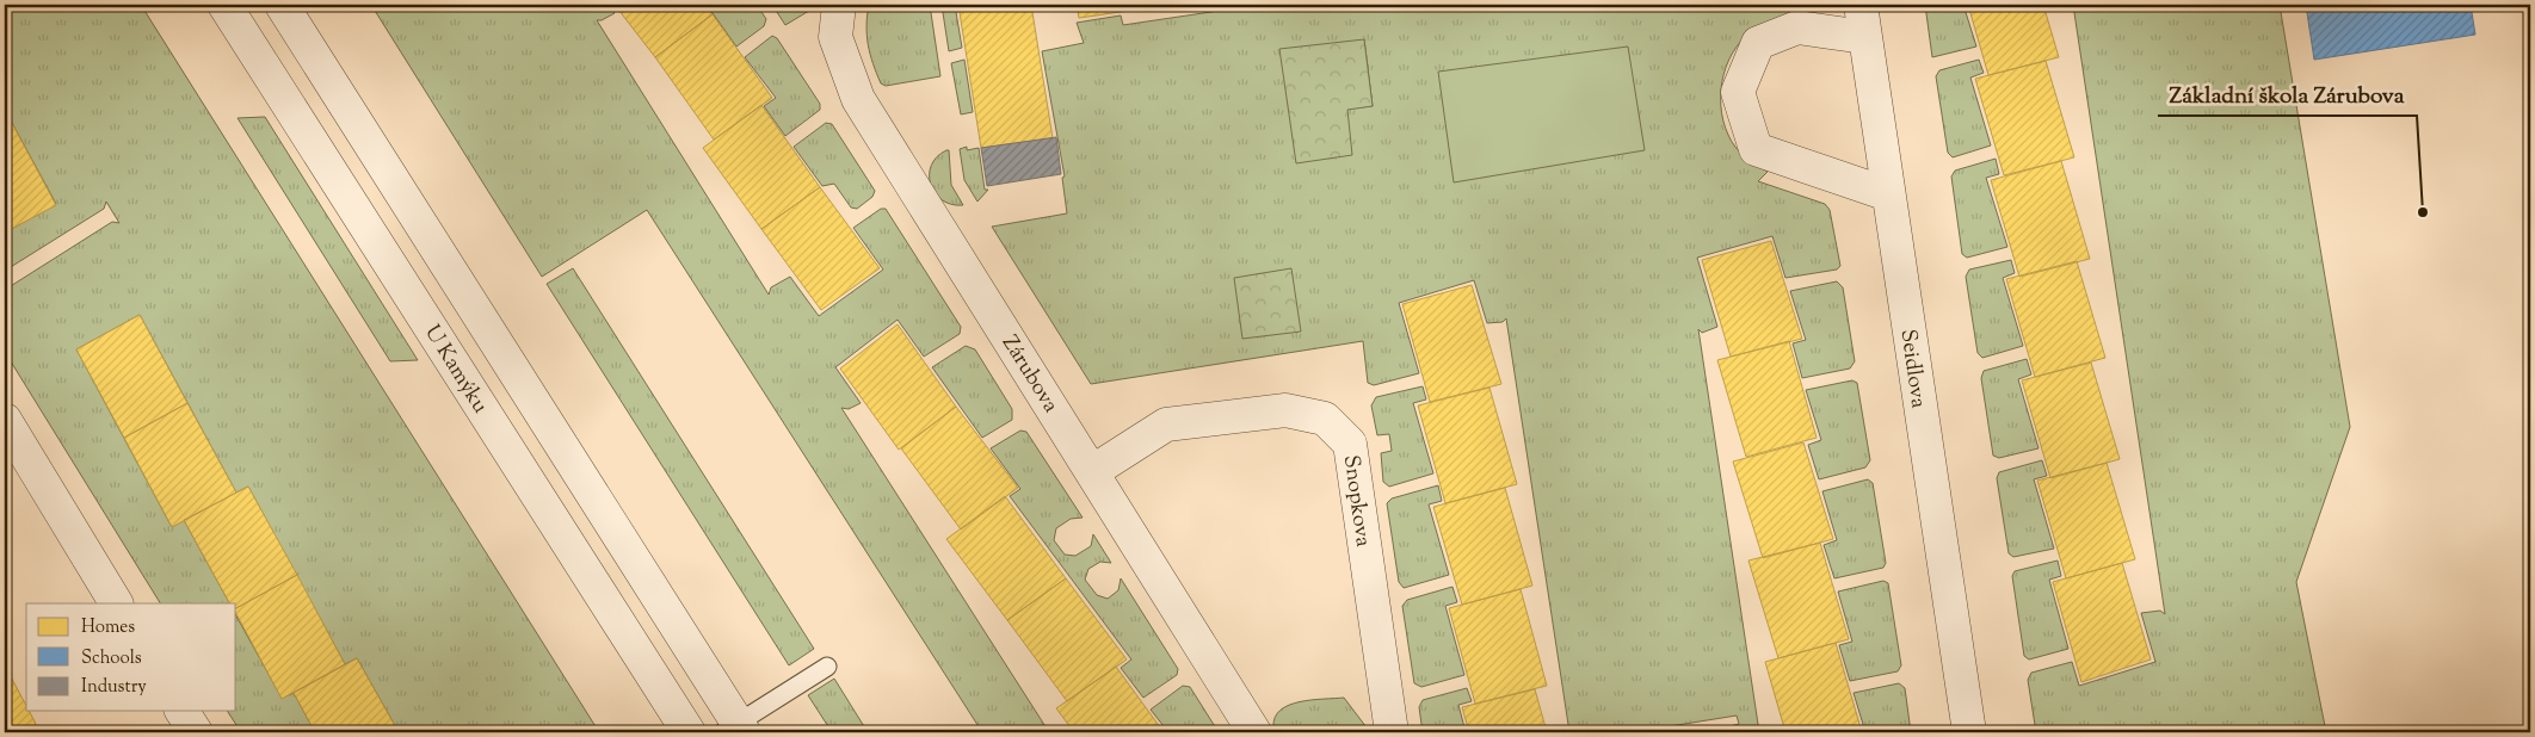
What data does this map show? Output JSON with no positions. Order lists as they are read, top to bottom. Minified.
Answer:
{"streets":{"street":["U Kamýku","Seidlova","Zárubova","Snopkova"]},"crossings":[["Zárubova","Snopkova"]],"places":["Základní škola Zárubova"],"legend":["Homes","Schools","Industry"]}
